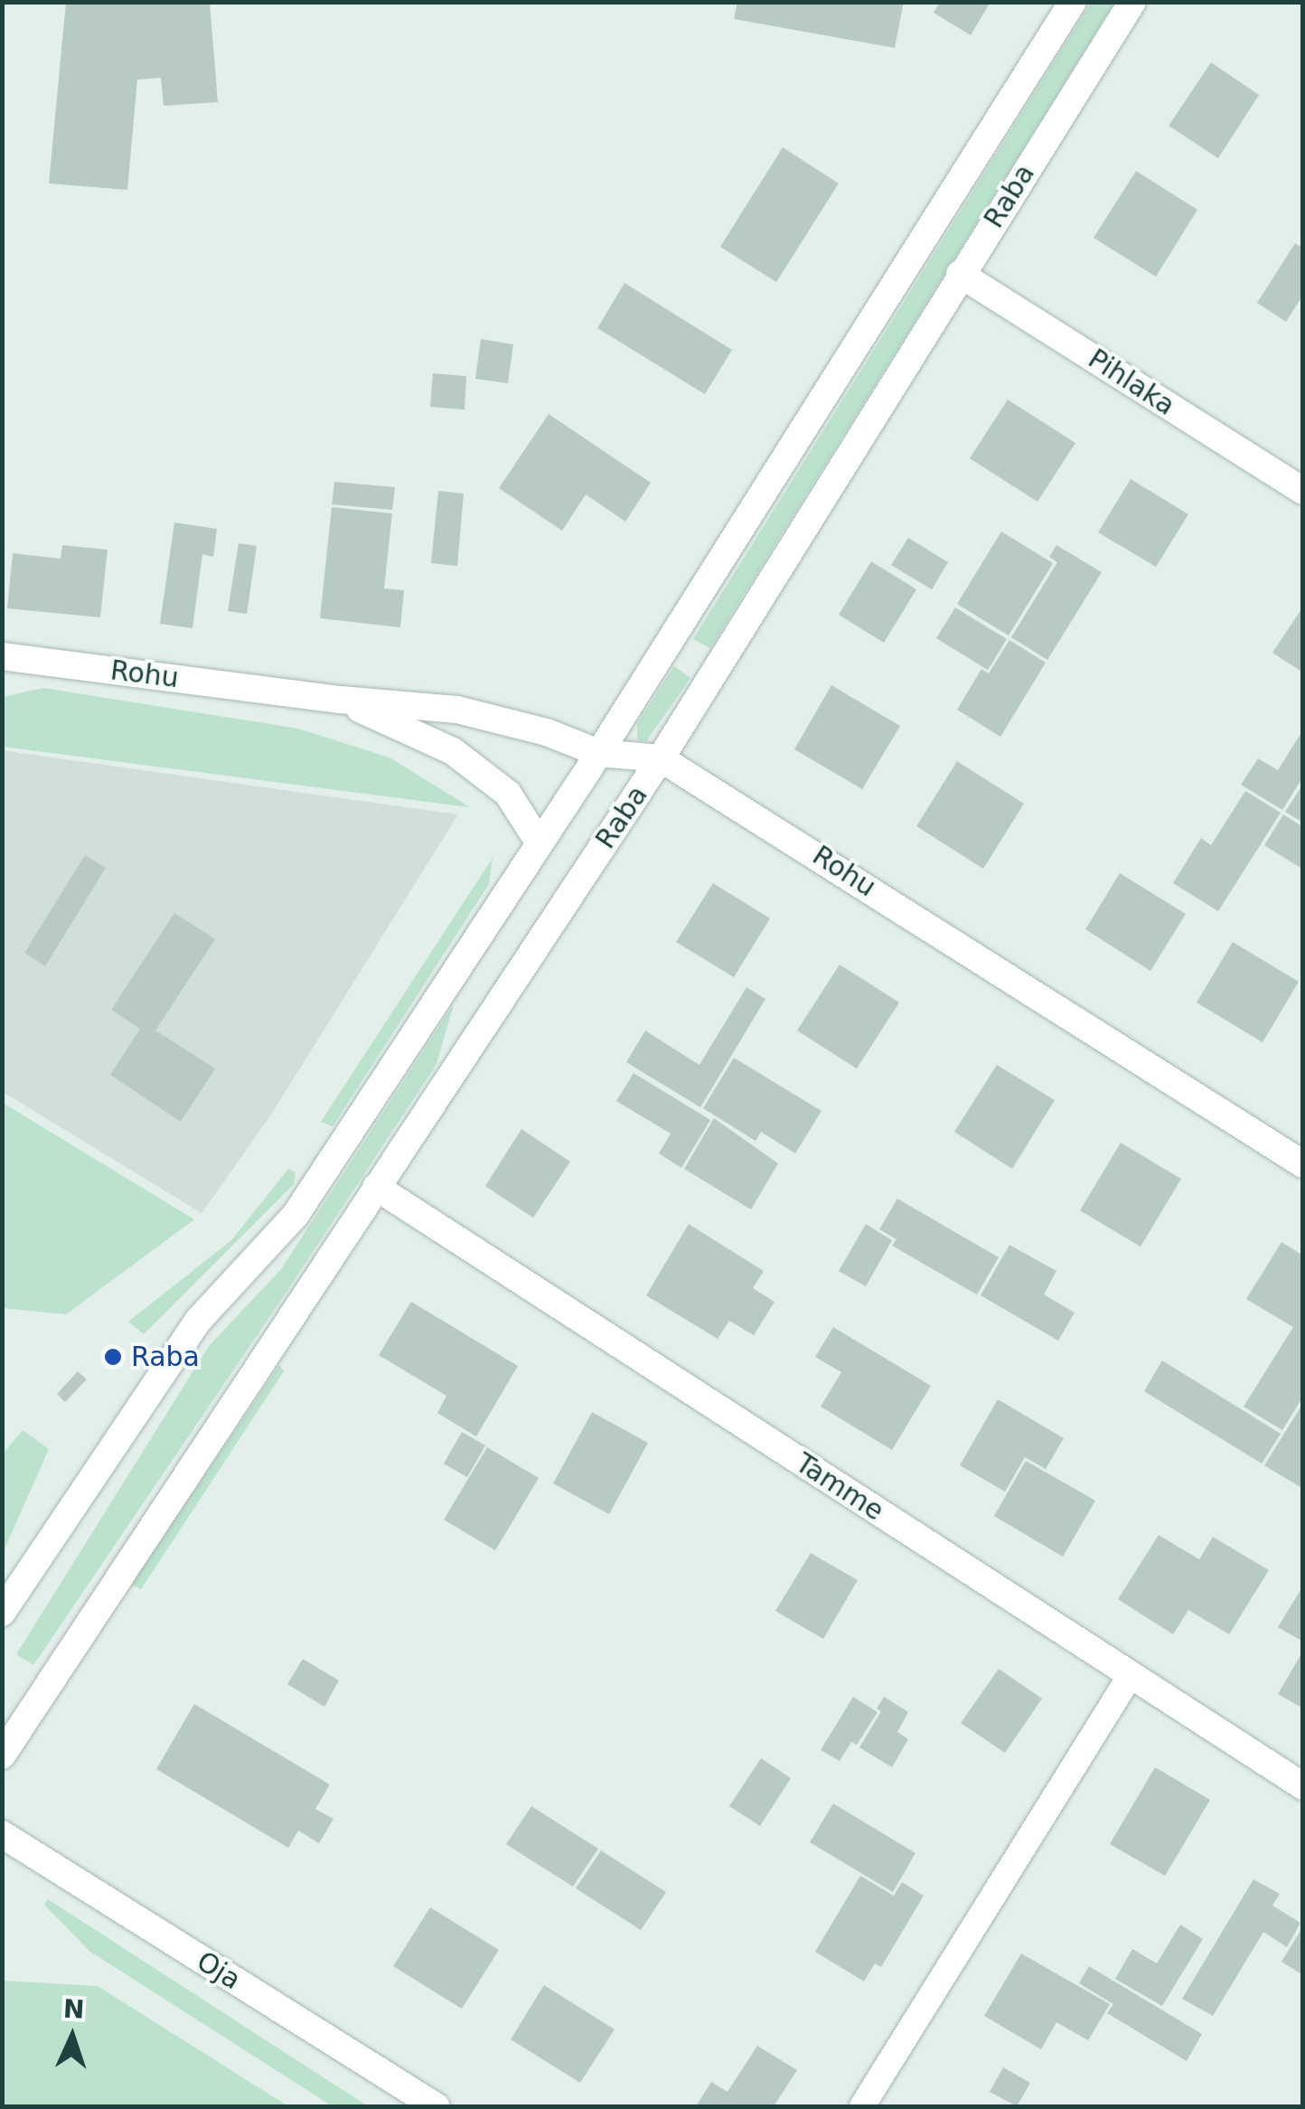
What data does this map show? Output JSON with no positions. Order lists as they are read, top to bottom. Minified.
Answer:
{"streets":{"street":["Raba","Pihlaka","Rohu","Tamme","Oja"]},"crossings":[["Raba","Pihlaka"],["Raba","Rohu"],["Raba","Tamme"]],"places":["Raba"],"north":"top"}
